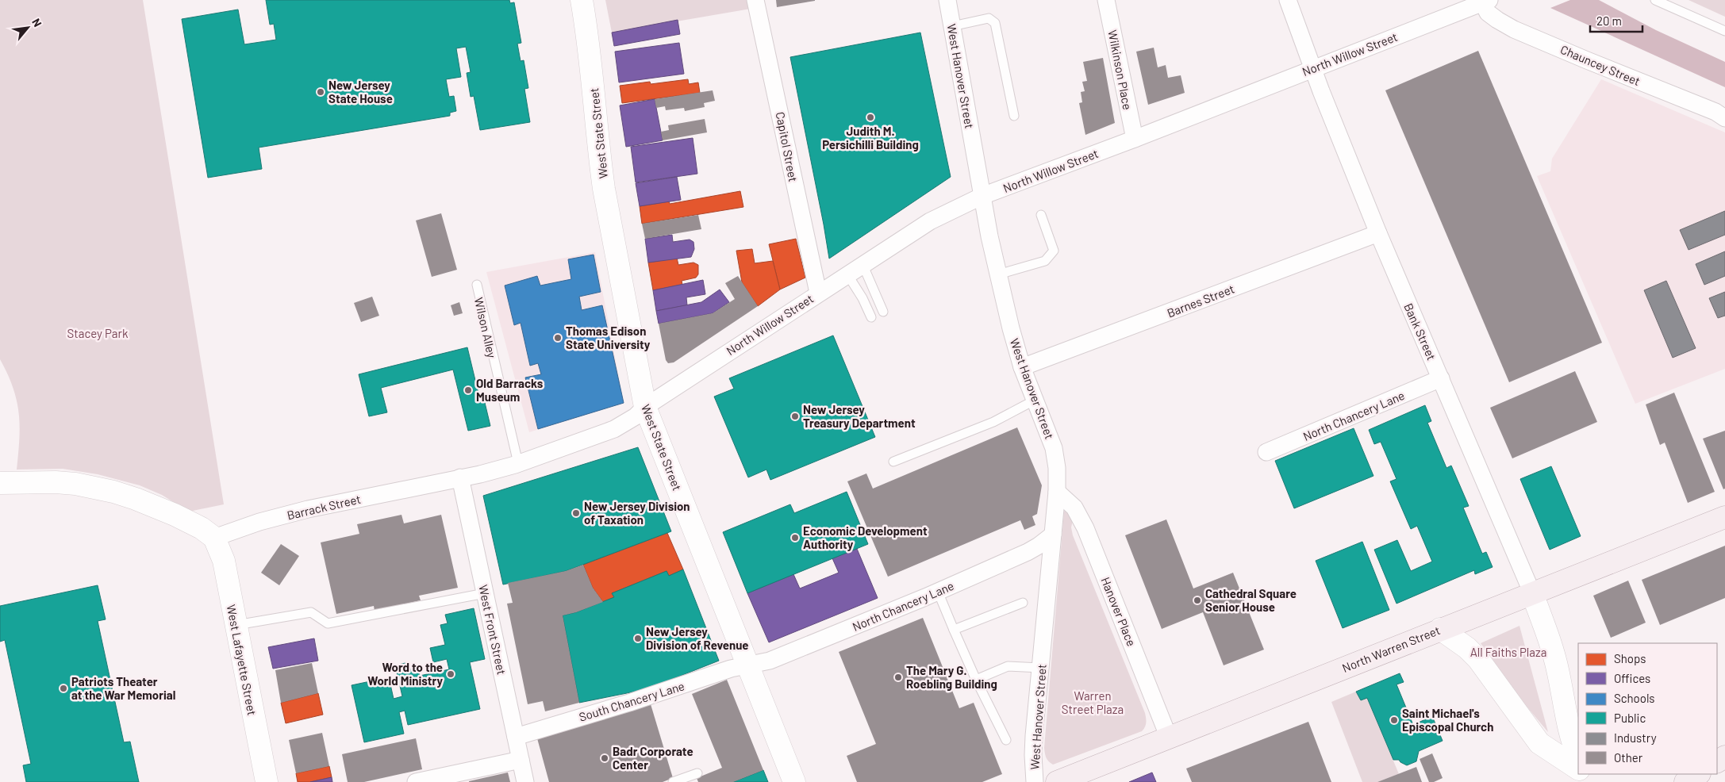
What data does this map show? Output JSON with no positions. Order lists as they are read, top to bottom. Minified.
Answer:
{"streets":{"main road":["North Warren Street"],"street":["North Willow Street","Chauncey Street","Wilkinson Place","West Hanover Street","West State Street","Capitol Street","Barnes Street","Bank Street","North Chancery Lane","Barrack Street","Hanover Place","West Front Street","West Lafayette Street","South Chancery Lane"],"lane":["Wilson Alley"]},"crossings":[["North Willow Street","Chauncey Street"],["North Willow Street","Wilkinson Place"],["North Willow Street","West Hanover Street"],["North Willow Street","West State Street"],["North Willow Street","Capitol Street"],["North Willow Street","Bank Street"],["North Willow Street","Barrack Street"],["West Hanover Street","Barnes Street"],["West Hanover Street","North Chancery Lane"],["West Hanover Street","Hanover Place"],["West State Street","North Chancery Lane"],["West State Street","Barrack Street"],["West State Street","South Chancery Lane"],["Barnes Street","Bank Street"],["Wilson Alley","Barrack Street"],["Bank Street","North Chancery Lane"],["Bank Street","North Warren Street"],["North Chancery Lane","South Chancery Lane"],["Barrack Street","West Front Street"],["Barrack Street","West Lafayette Street"],["Hanover Place","North Warren Street"],["West Front Street","South Chancery Lane"]],"parks":["Stacey Park","All Faiths Plaza","Warren Street Plaza"],"places":["New Jersey State House","Judith M. Persichilli Building","Thomas Edison State University","Old Barracks Museum","New Jersey Treasury Department","New Jersey Division of Taxation","Economic Development Authority","Cathedral Square Senior House","New Jersey Division of Revenue","Word to the World Ministry","The Mary G. Roebling Building","Patriots Theater at the War Memorial","Saint Michael's Episcopal Church","Badr Corporate Center"],"legend":["Shops","Offices","Schools","Public","Industry","Other"],"scale_bar":"20 m","north":"top right"}
